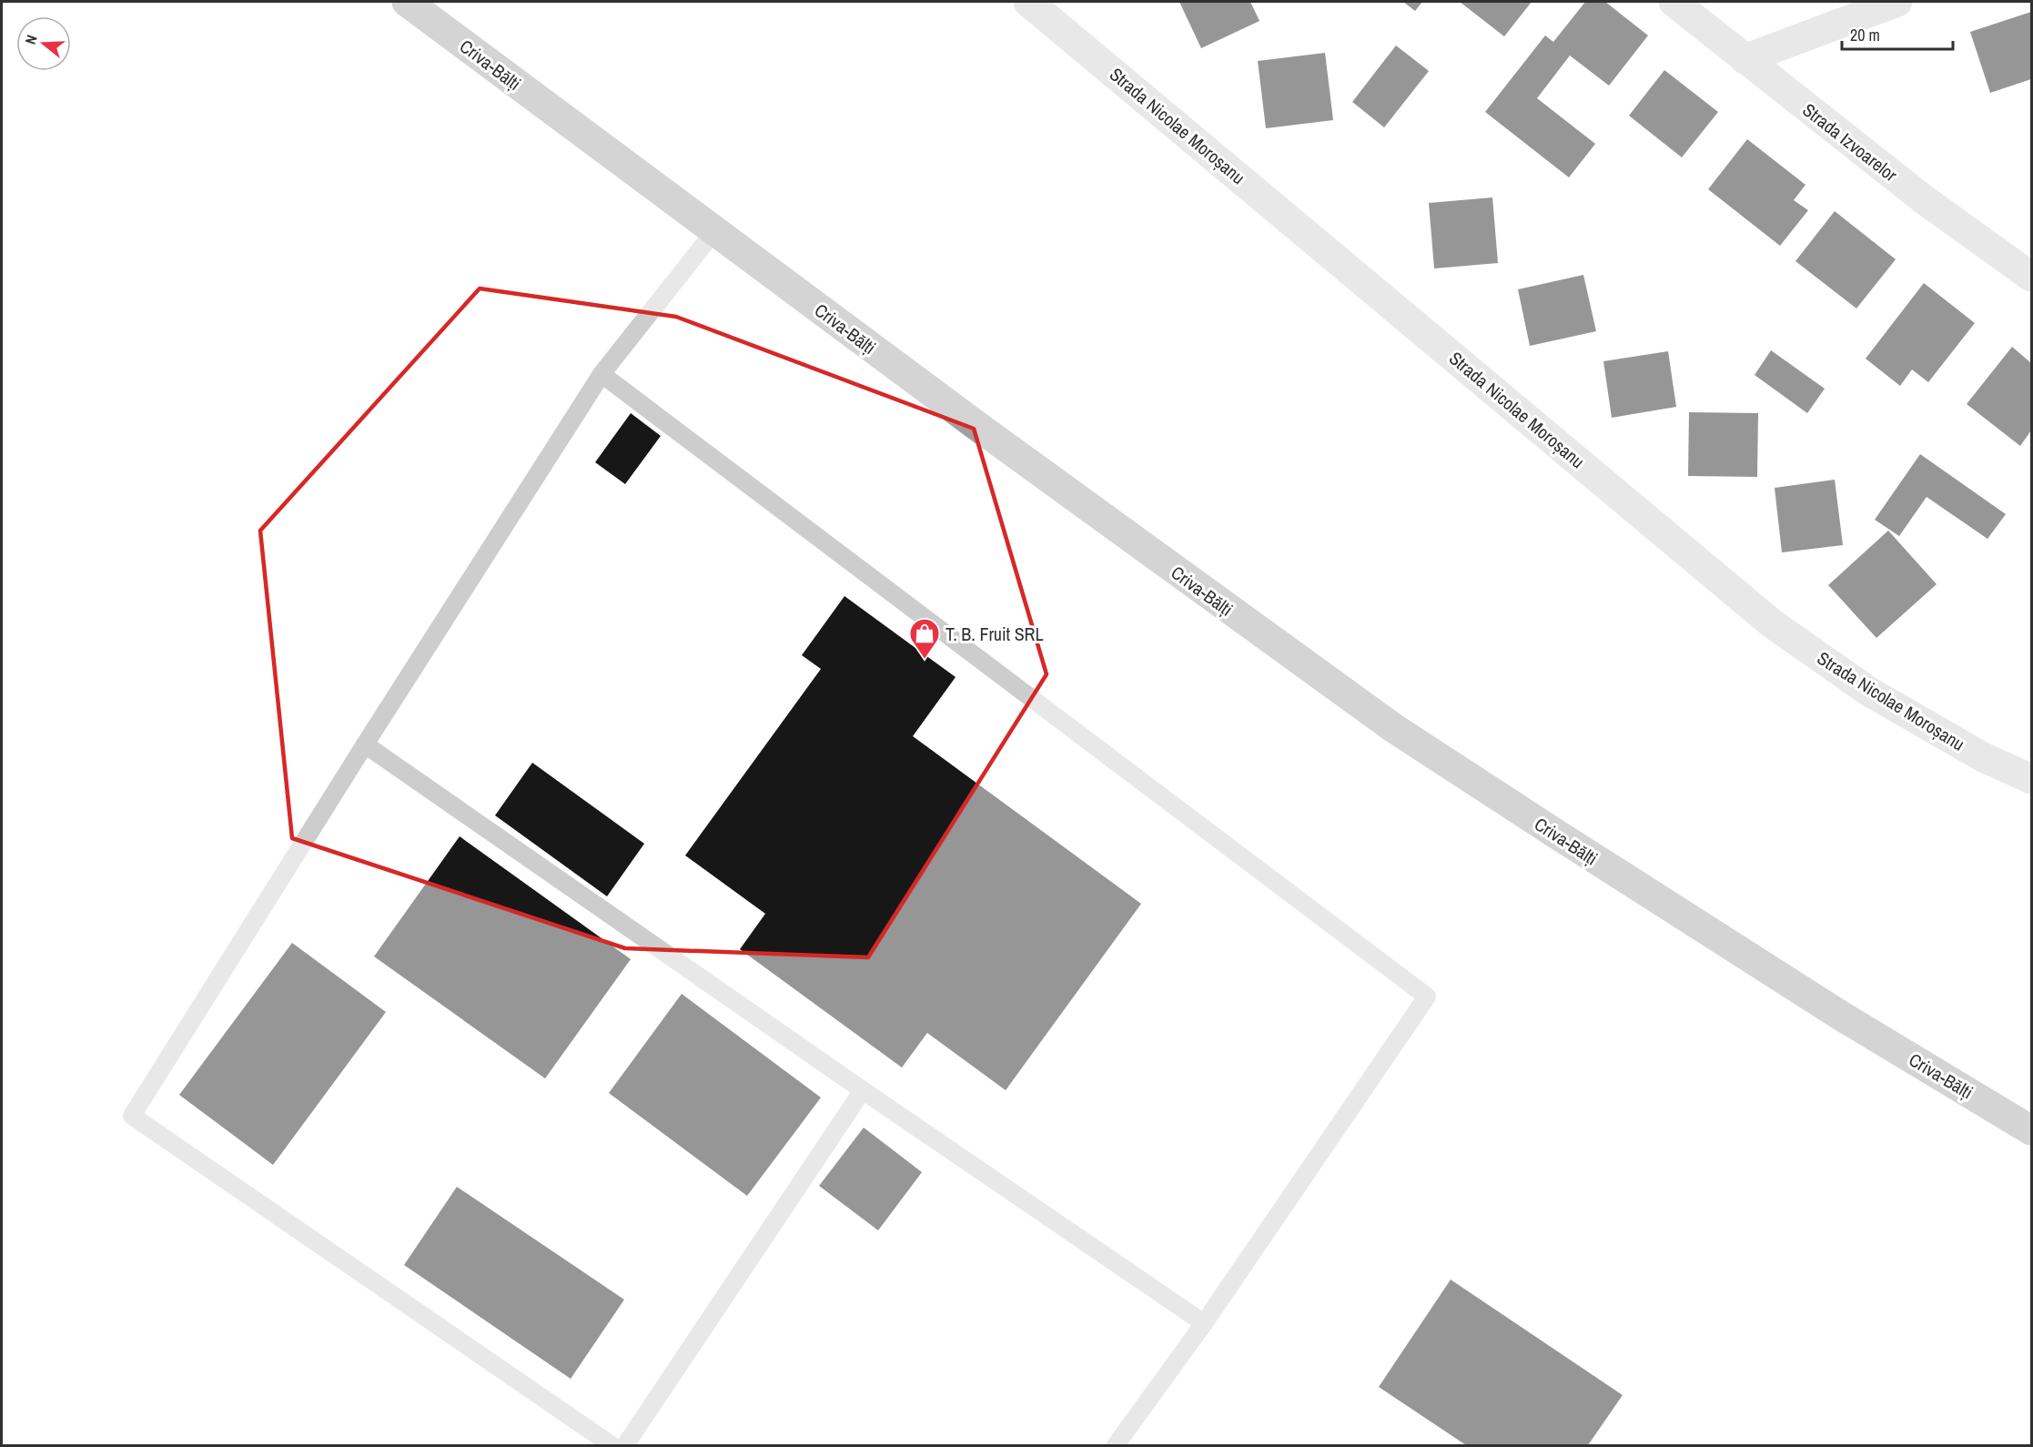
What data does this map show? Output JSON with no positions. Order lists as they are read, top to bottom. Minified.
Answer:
{"streets":{"highway":["Criva-Bălți"],"street":["Strada Nicolae Moroșanu","Strada Izvoarelor"]},"places":{"shop":["T. B. Fruit SRL"]},"scale_bar":"20 m","north":"left"}
